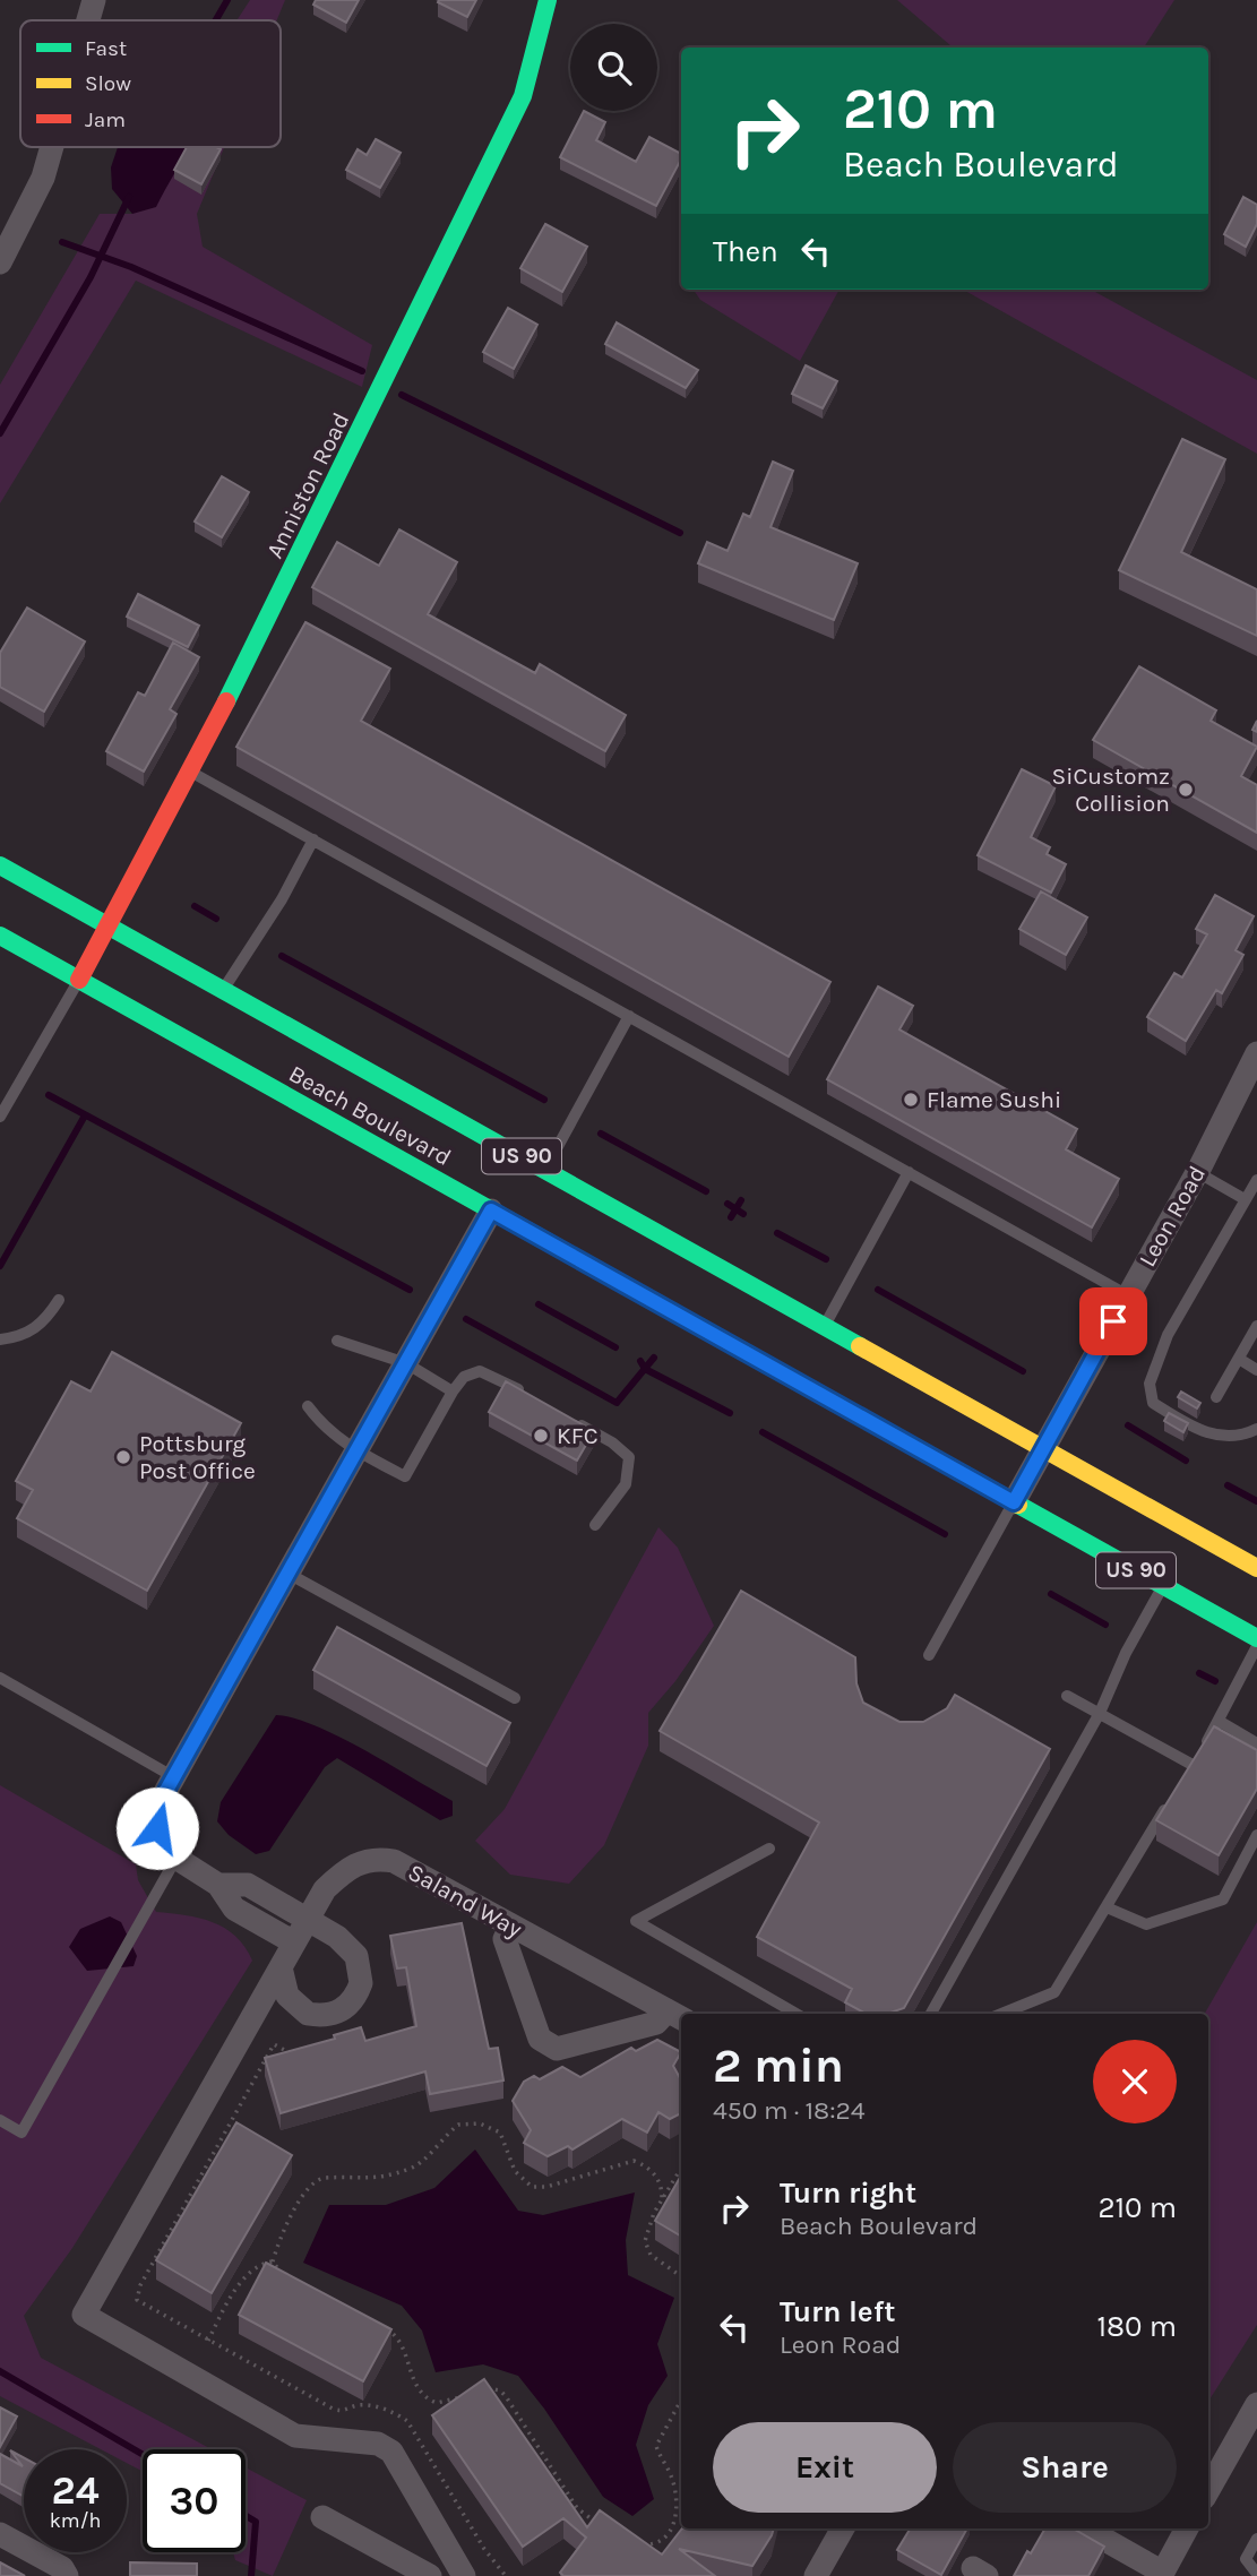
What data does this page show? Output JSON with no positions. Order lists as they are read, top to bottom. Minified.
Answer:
{"streets":{"main road":["Anniston Road","Beach Boulevard","US 90"],"street":["Leon Road","Saland Way"]},"crossings":[["Anniston Road","Beach Boulevard"],["Anniston Road","US 90"],["Beach Boulevard","Leon Road"],["US 90","Leon Road"]],"places":["SiCustomz Collision","Flame Sushi","KFC","Pottsburg Post Office"],"legend":["Fast","Slow","Jam"],"page":{"turn":["210 m","Beach Boulevard"],"then":"Then","heading":["2 min","450 m · 18:24"],"list":[{"name":"Turn right","note":"Beach Boulevard","value":"210 m"},{"name":"Turn left","note":"Leon Road","value":"180 m"}],"buttons":["Exit","Share"],"speed":"24 km/h","limit":"30"}}
